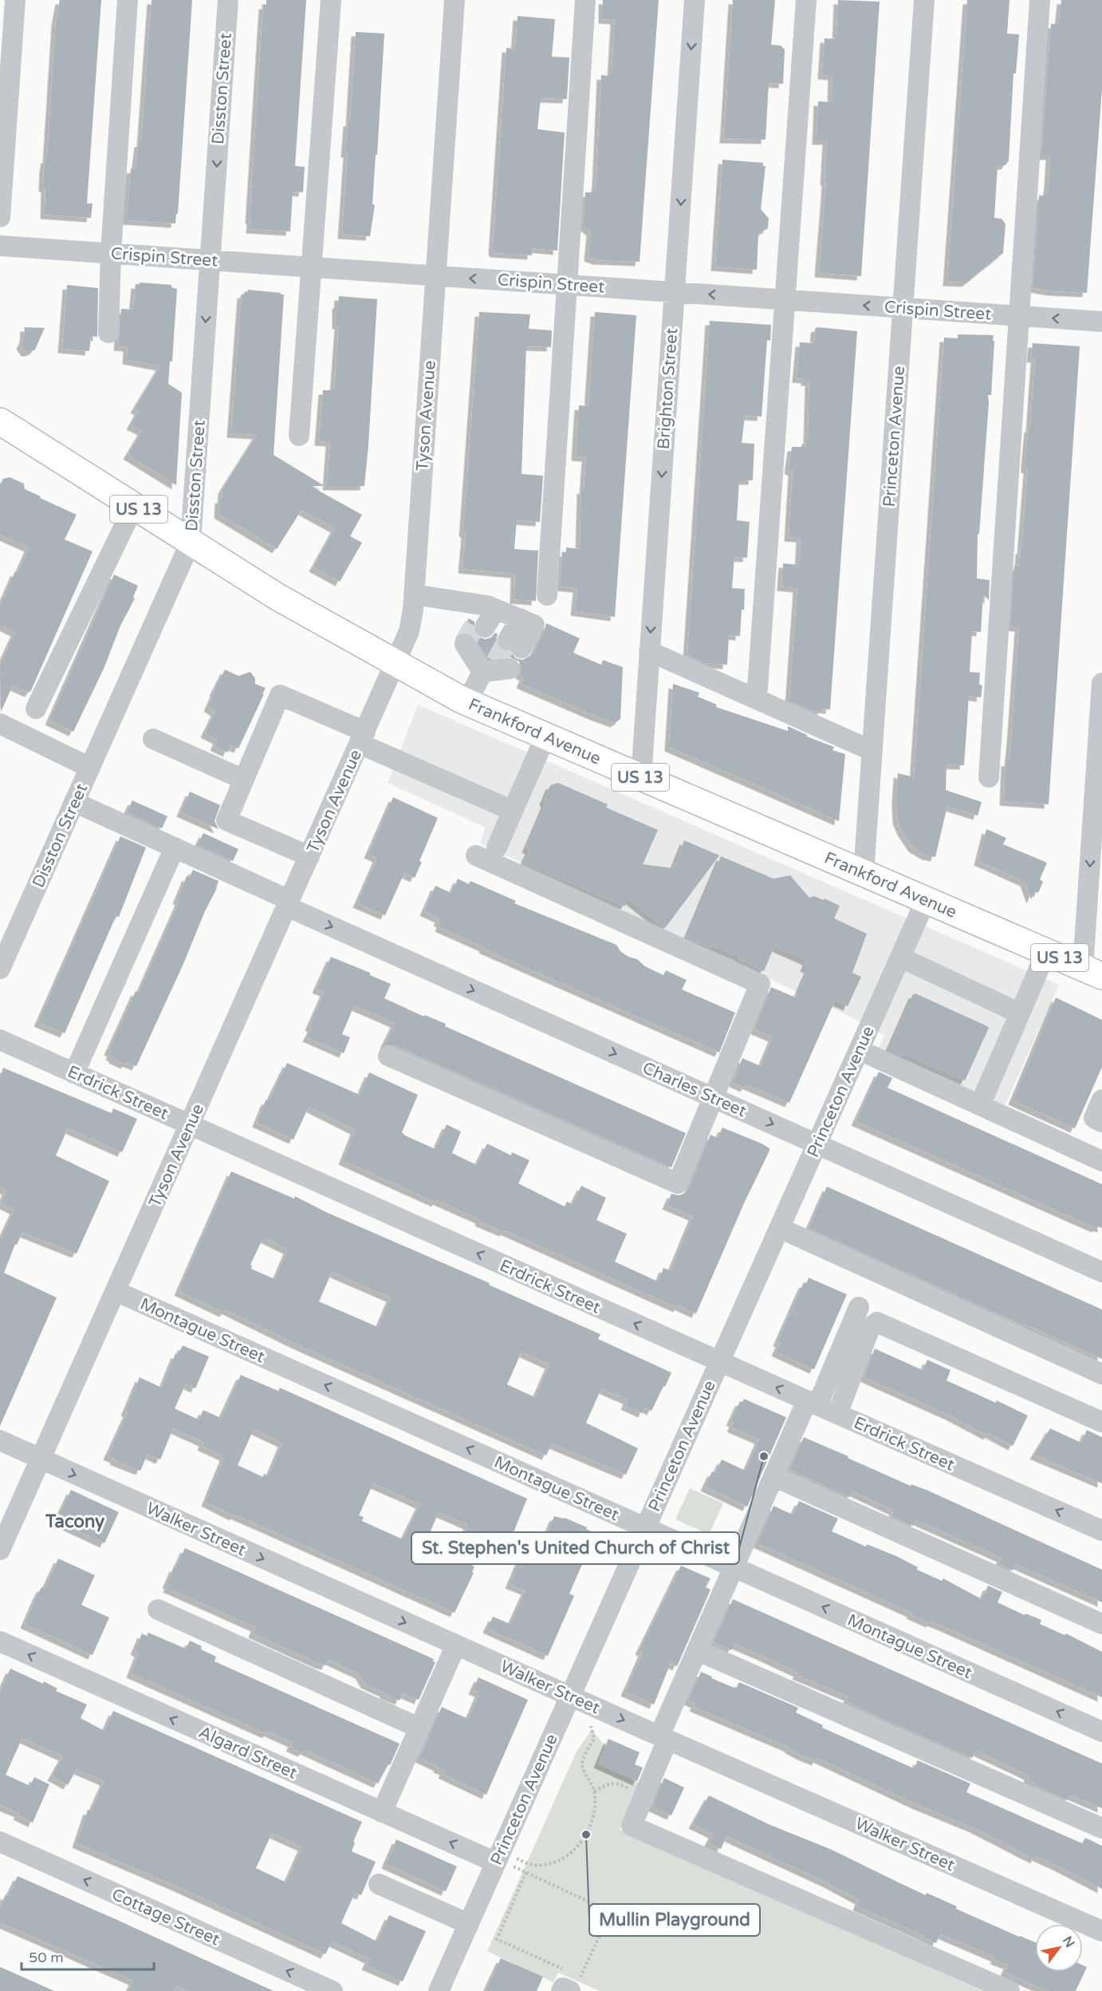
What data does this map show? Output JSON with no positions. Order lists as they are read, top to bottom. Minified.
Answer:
{"streets":{"main road":["US 13","Frankford Avenue"],"street":["Disston Street","Crispin Street","Brighton Street","Tyson Avenue","Princeton Avenue","Charles Street","Erdrick Street","Montague Street","Walker Street","Algard Street","Cottage Street"]},"crossings":[["Disston Street","Crispin Street"],["Disston Street","Frankford Avenue"],["Disston Street","Charles Street"],["Crispin Street","Brighton Street"],["Crispin Street","Tyson Avenue"],["Crispin Street","Princeton Avenue"],["Brighton Street","Frankford Avenue"],["Tyson Avenue","Frankford Avenue"],["Tyson Avenue","Charles Street"],["Tyson Avenue","Erdrick Street"],["Tyson Avenue","Montague Street"],["Tyson Avenue","Walker Street"],["Princeton Avenue","Frankford Avenue"],["Princeton Avenue","Charles Street"],["Princeton Avenue","Erdrick Street"],["Princeton Avenue","Montague Street"],["Princeton Avenue","Walker Street"],["Princeton Avenue","Algard Street"]],"one_way":["Crispin Street","Charles Street","Cottage Street"],"districts":["Tacony"],"places":["St. Stephen's United Church of Christ","Mullin Playground"],"scale_bar":"50 m","north":"top right"}
